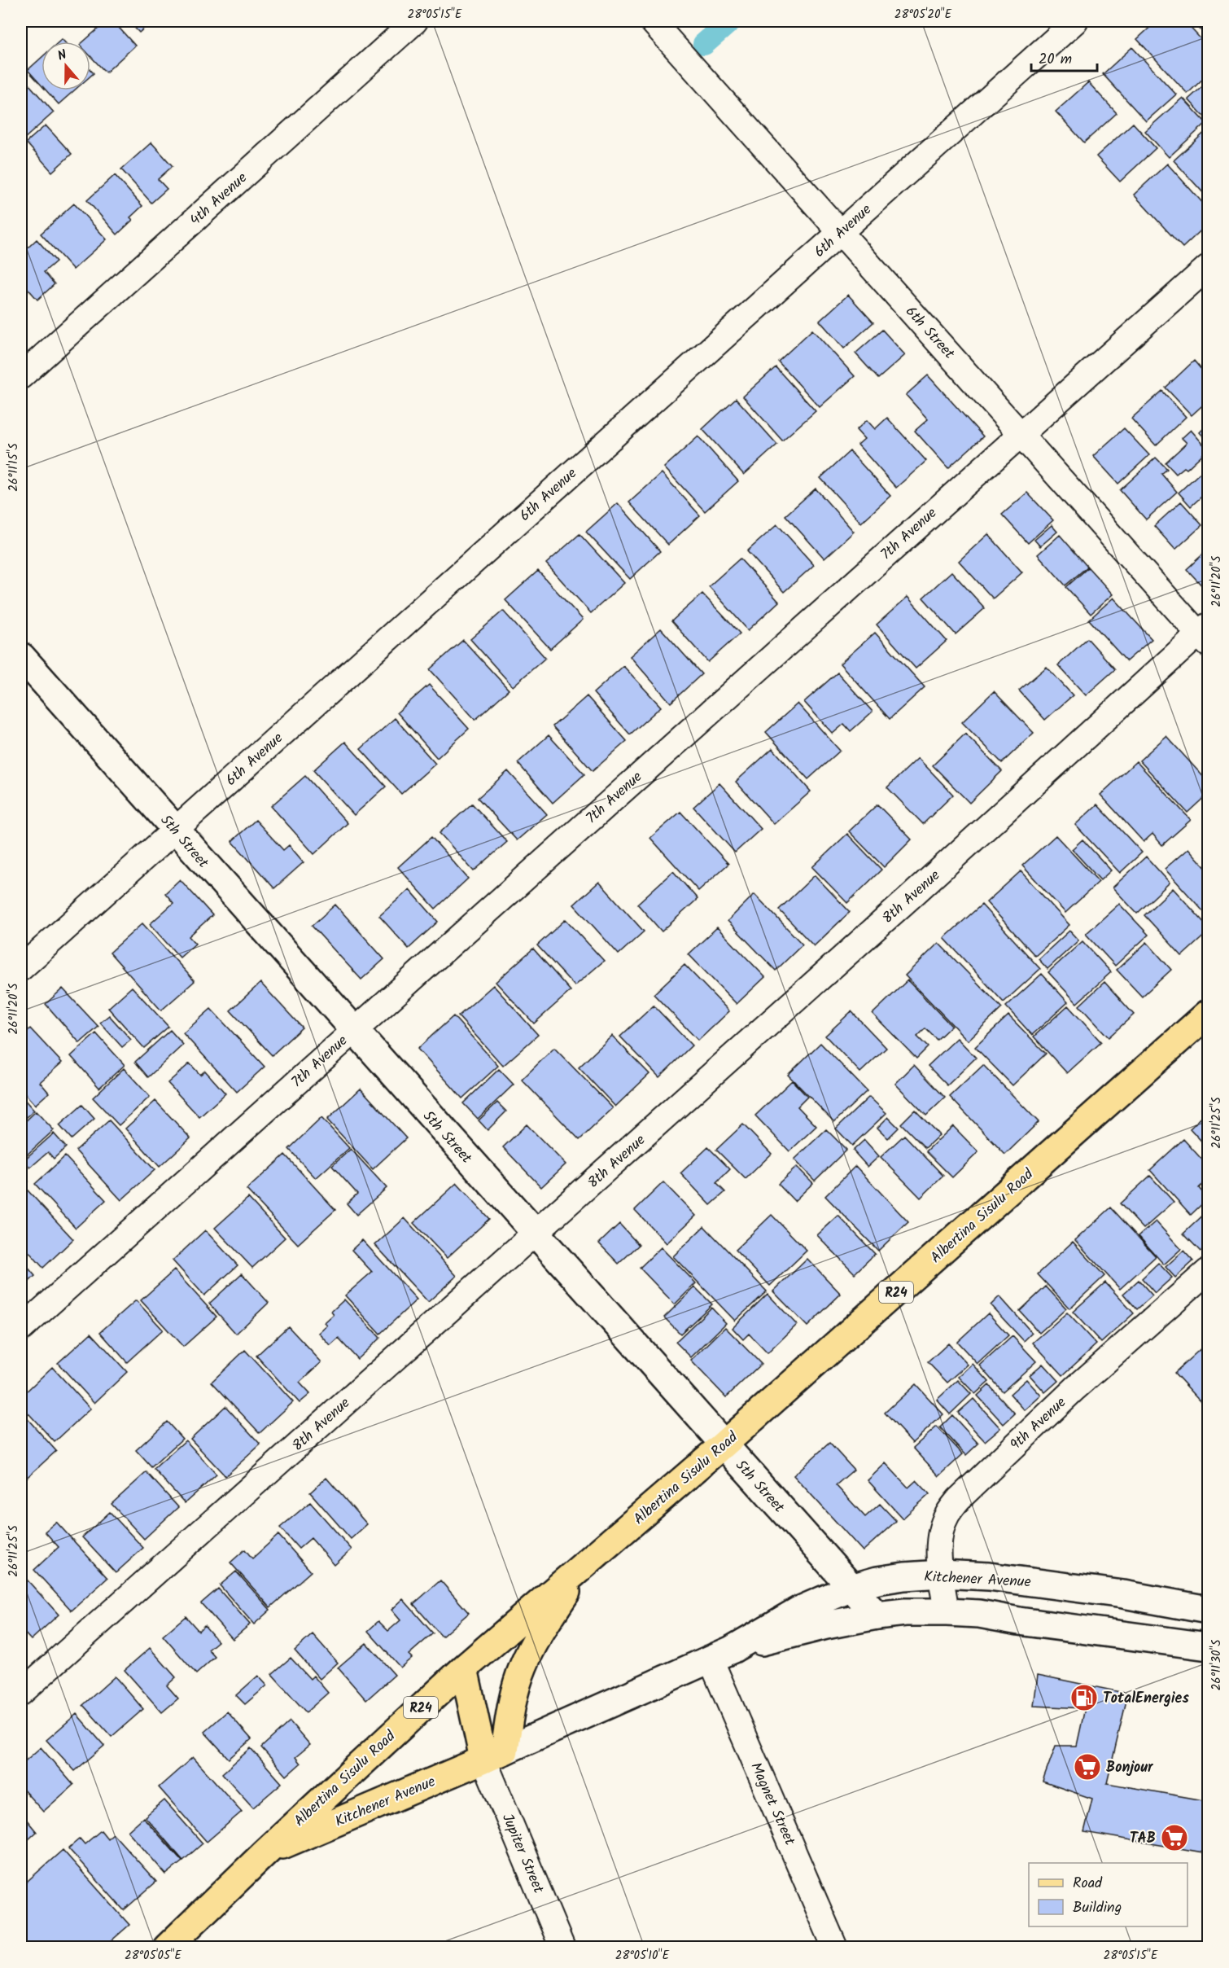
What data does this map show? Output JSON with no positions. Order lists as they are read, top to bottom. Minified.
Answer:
{"streets":{"main road":["Albertina Sisulu Road","R24","Kitchener Avenue"],"street":["4th Avenue","6th Avenue","6th Street","7th Avenue","5th Street","8th Avenue","9th Avenue","Magnet Street","Jupiter Street"]},"crossings":[["6th Avenue","6th Street"],["6th Avenue","5th Street"],["6th Street","7th Avenue"],["6th Street","8th Avenue"],["7th Avenue","5th Street"],["5th Street","8th Avenue"],["5th Street","Albertina Sisulu Road"],["5th Street","Kitchener Avenue"],["Albertina Sisulu Road","R24"],["Albertina Sisulu Road","Kitchener Avenue"],["R24","Kitchener Avenue"],["R24","Jupiter Street"],["9th Avenue","Kitchener Avenue"],["Kitchener Avenue","Magnet Street"],["Kitchener Avenue","Jupiter Street"]],"places":{"fuel station":["TotalEnergies"],"supermarket":["Bonjour","TAB"]},"legend":["Road","Building"],"scale_bar":"20 m","north":"top","coordinates":["28°05'15\"E","28°05'20\"E","26°11'15\"S","26°11'20\"S","26°11'25\"S","26°11'30\"S","28°05'05\"E","28°05'10\"E"]}
